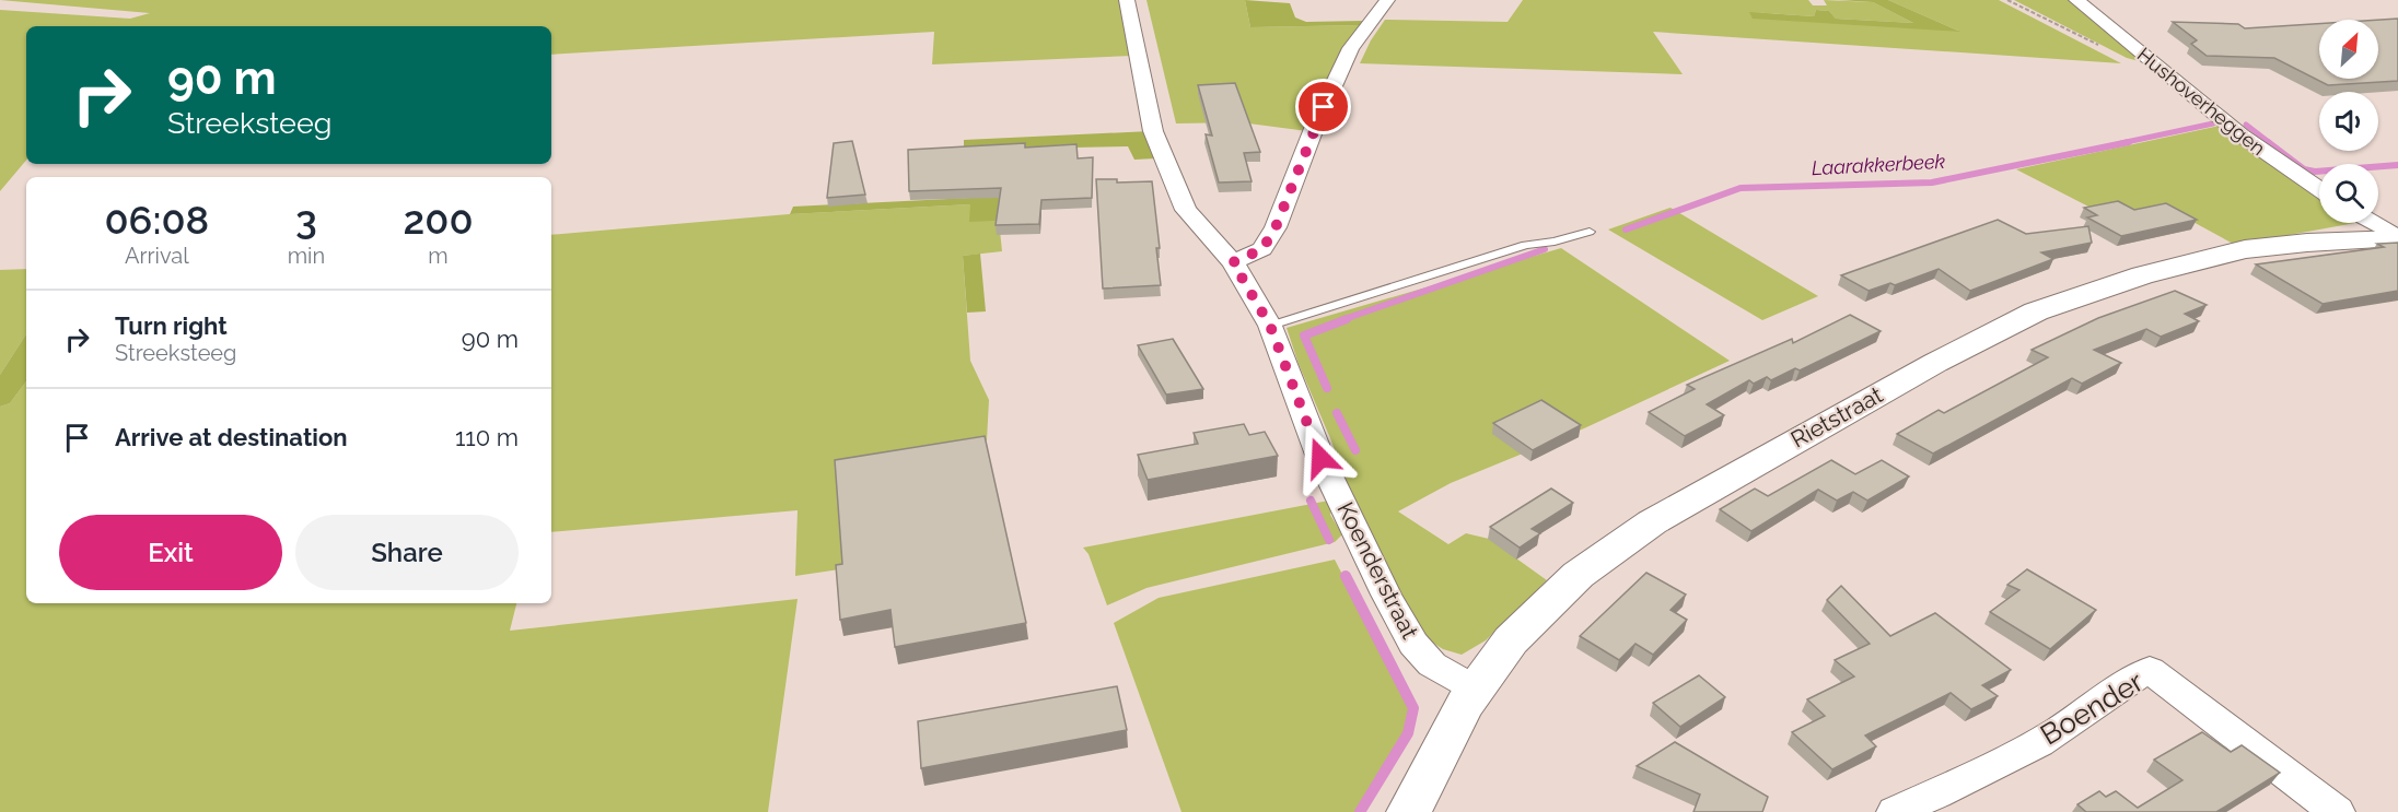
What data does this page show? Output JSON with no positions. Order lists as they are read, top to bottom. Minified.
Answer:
{"streets":{"street":["Hushoverheggen","Rietstraat","Koenderstraat","Boender"]},"crossings":[["Rietstraat","Koenderstraat"]],"water":["Laarakkerbeek"],"north":"top right","page":{"turn":["90 m","Streeksteeg"],"eta":["06:08","Arrival","3","min","200","m"],"list":[{"name":"Turn right","note":"Streeksteeg","value":"90 m"},{"name":"Arrive at destination","value":"110 m"}],"buttons":["Exit","Share"]}}
